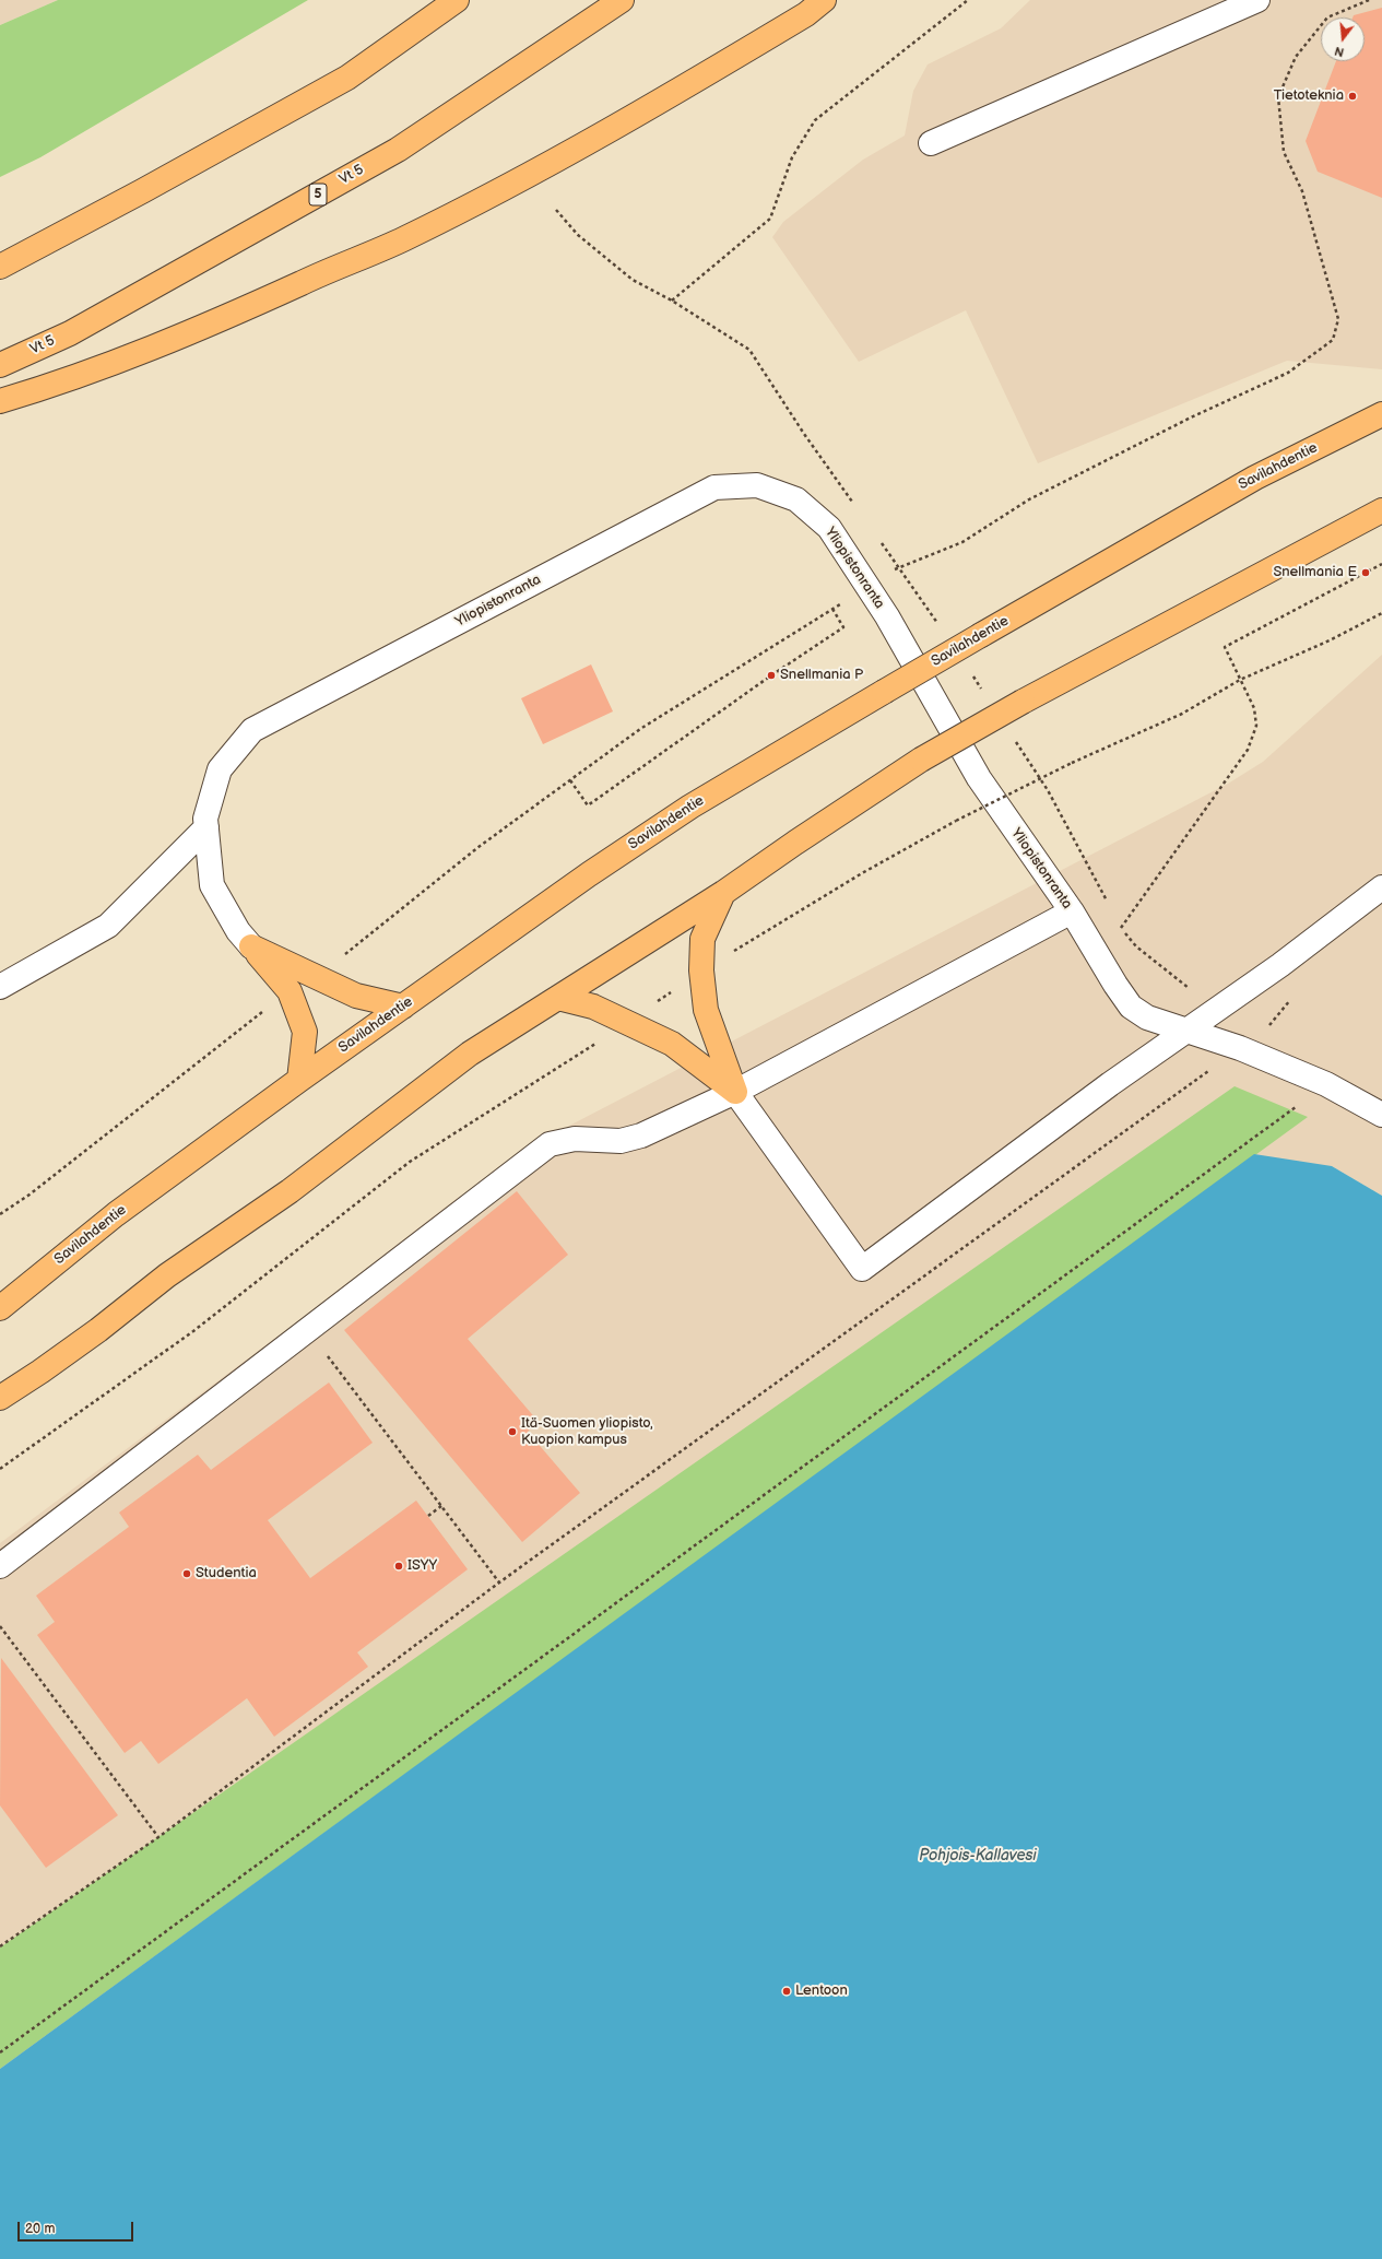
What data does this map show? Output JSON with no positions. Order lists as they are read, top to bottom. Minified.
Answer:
{"streets":{"main road":["Vt 5","5","Savilahdentie"],"street":["Yliopistonranta"]},"water":["Pohjois-Kallavesi"],"places":["Tietoteknia","Snellmania E","Snellmania P","Itä-Suomen yliopisto, Kuopion kampus","ISYY","Studentia","Lentoon"],"scale_bar":"20 m","north":"bottom"}
